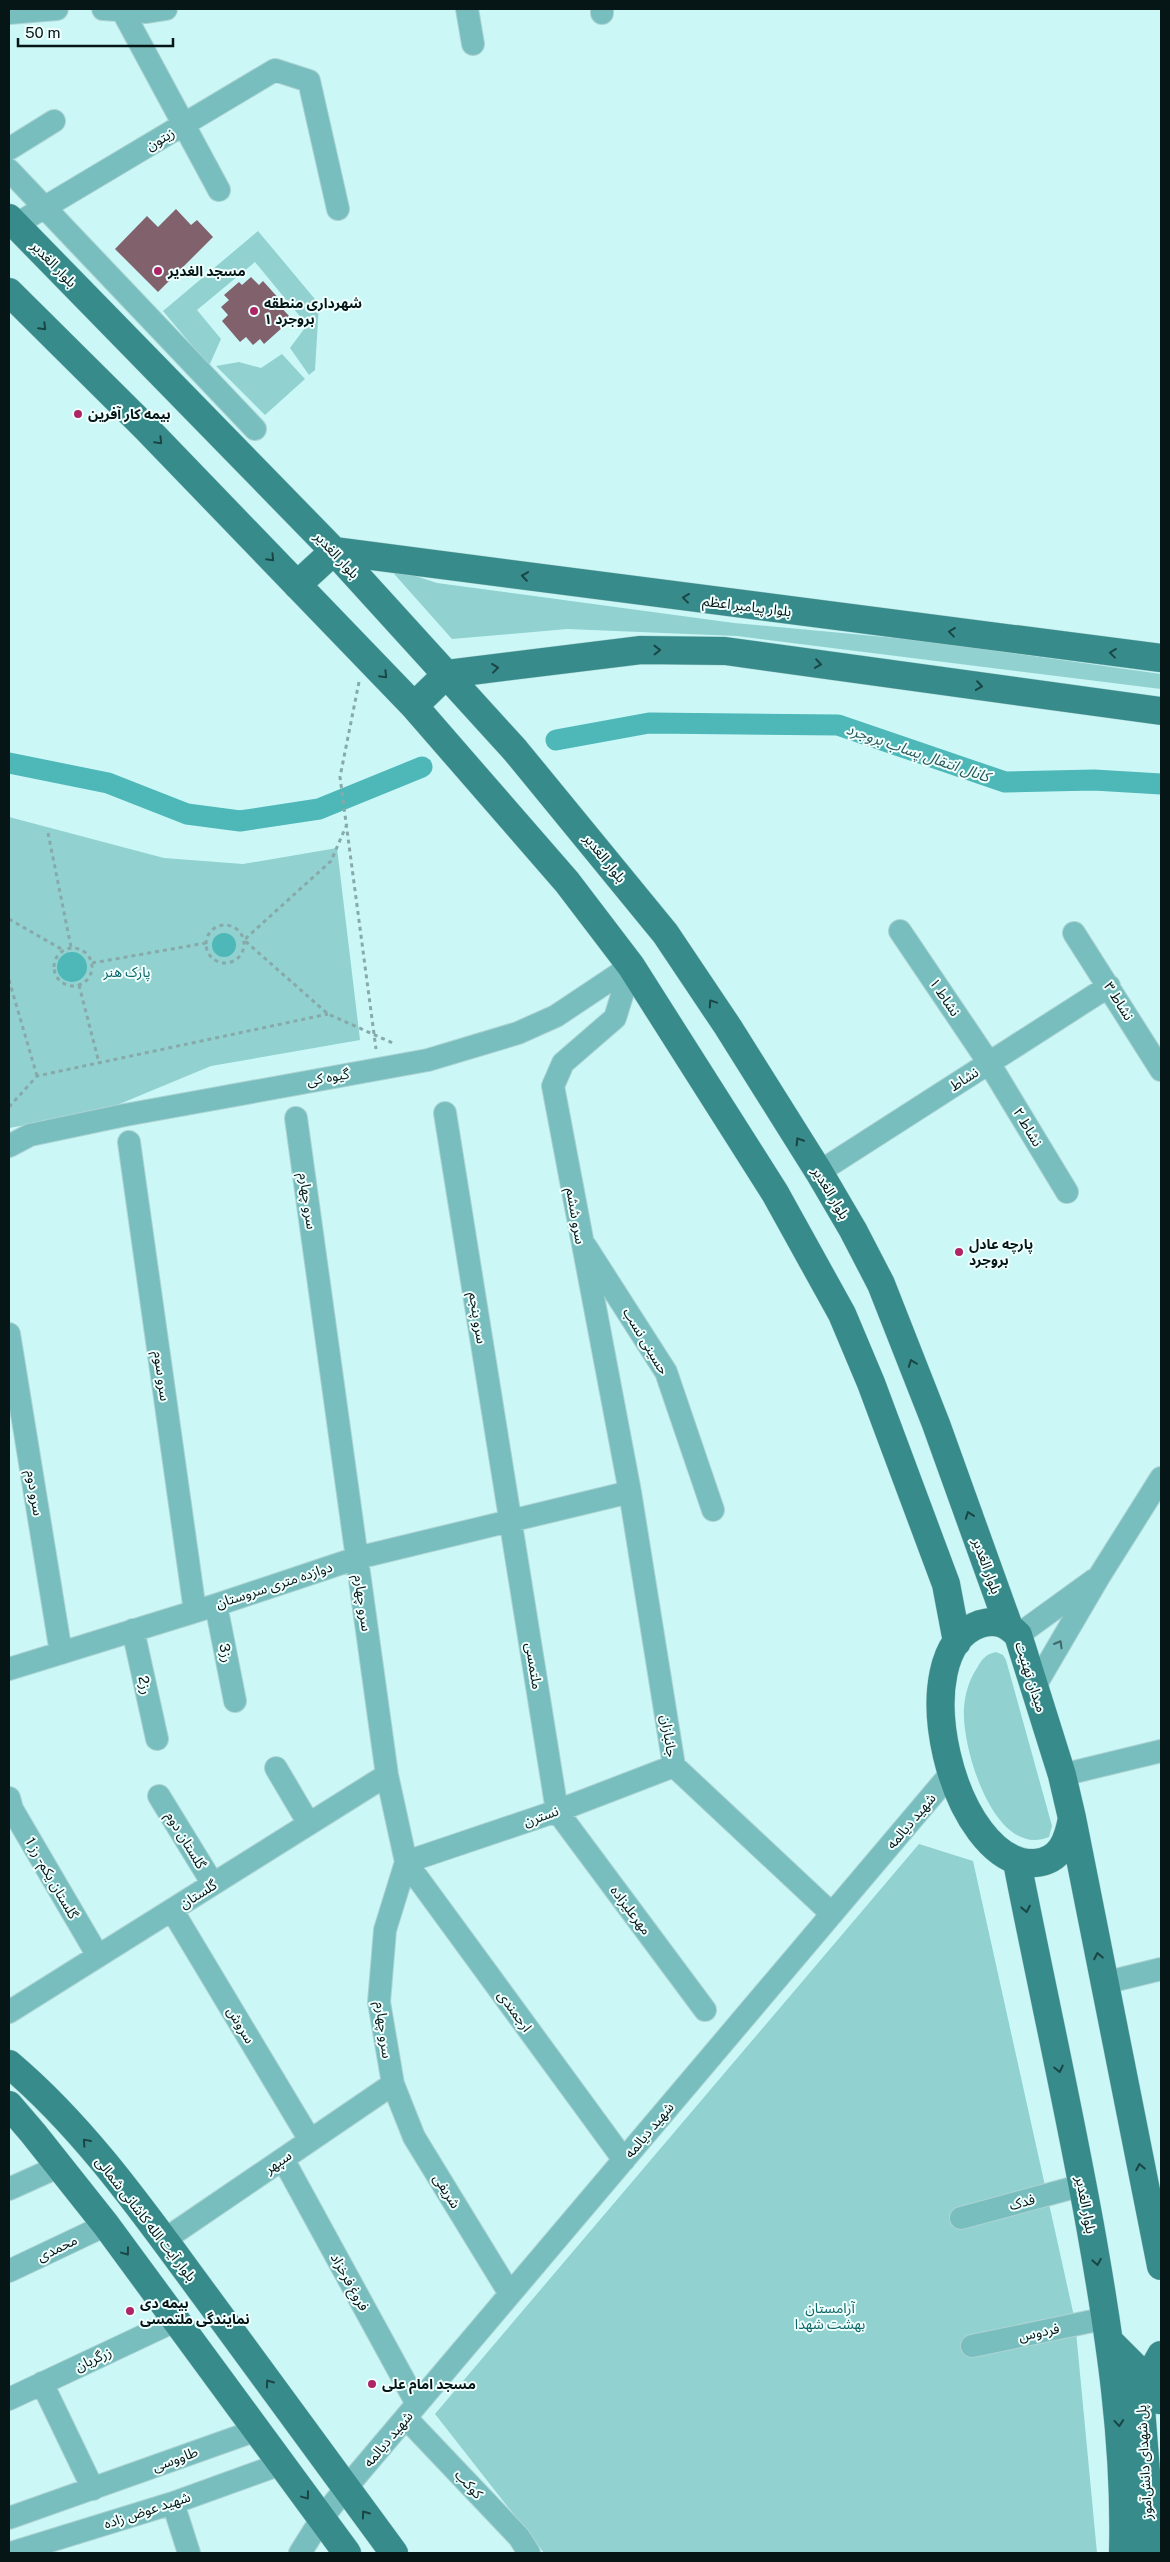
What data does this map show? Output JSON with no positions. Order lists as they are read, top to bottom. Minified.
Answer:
{"streets":{"main road":["بلوار الغدیر","بلوار پیامبر اعظم","میدان تهنیت","بلوار آیت الله کاشانی شمالی","پل شهدای دانش‌آموز"],"street":["زیتون","نشاط ۱","نشاط ۳","گیوه کی","نشاط","نشاط ۲","سرو چهارم","سرو ششم","سرو پنجم","حسینی نسب","سرو سوم","سرو دوم","دوازده متری سروستان","رز3","ملتمسی","رز2","جانبازان","نسترن","شهید دیالمه","گلستان دوم","گلستان یکم - رز 1","گلستان","مهرعلیزاده","ارجمندی","سروش","سپهر","شریفی","فدک","محمدی","فروغ فرخزاد","فردوس","زرگریان","طاووسی","کوکب","شهید عوض زاده"]},"crossings":[["زیتون","بلوار الغدیر"],["بلوار الغدیر","بلوار پیامبر اعظم"],["بلوار الغدیر","نشاط"],["بلوار الغدیر","میدان تهنیت"],["بلوار الغدیر","فدک"],["بلوار الغدیر","فردوس"],["نشاط ۱","نشاط"],["نشاط ۱","نشاط ۲"],["نشاط ۳","نشاط"],["گیوه کی","سرو ششم"],["نشاط","نشاط ۲"],["سرو چهارم","دوازده متری سروستان"],["سرو چهارم","نسترن"],["سرو چهارم","گلستان"],["سرو چهارم","ارجمندی"],["سرو چهارم","سپهر"],["سرو چهارم","شریفی"],["سرو ششم","حسینی نسب"],["سرو ششم","دوازده متری سروستان"],["سرو ششم","جانبازان"],["سرو پنجم","دوازده متری سروستان"],["سرو پنجم","ملتمسی"],["سرو سوم","دوازده متری سروستان"],["سرو دوم","دوازده متری سروستان"],["دوازده متری سروستان","رز3"],["دوازده متری سروستان","ملتمسی"],["دوازده متری سروستان","رز2"],["دوازده متری سروستان","جانبازان"],["ملتمسی","نسترن"],["ملتمسی","مهرعلیزاده"],["میدان تهنیت","شهید دیالمه"],["جانبازان","نسترن"],["جانبازان","شهید دیالمه"],["نسترن","مهرعلیزاده"],["نسترن","ارجمندی"],["شهید دیالمه","ارجمندی"],["شهید دیالمه","شریفی"],["شهید دیالمه","بلوار آیت الله کاشانی شمالی"],["شهید دیالمه","فروغ فرخزاد"],["شهید دیالمه","کوکب"],["گلستان دوم","گلستان"],["گلستان یکم - رز 1","گلستان"],["گلستان","سروش"],["سروش","سپهر"],["سپهر","شریفی"],["سپهر","بلوار آیت الله کاشانی شمالی"],["سپهر","فروغ فرخزاد"],["فروغ فرخزاد","کوکب"]],"water":["کانال انتقال پساب بروجرد"],"parks":["پارک هنر","آرامستان بهشت شهدا"],"places":["مسجد الغدیر","شهرداری منطقه ۱ بروجرد","بیمه کار آفرین","پارچه عادل بروجرد","بیمه دی نمایندگی ملتمسی","مسجد امام علی"],"scale_bar":"50 m"}
